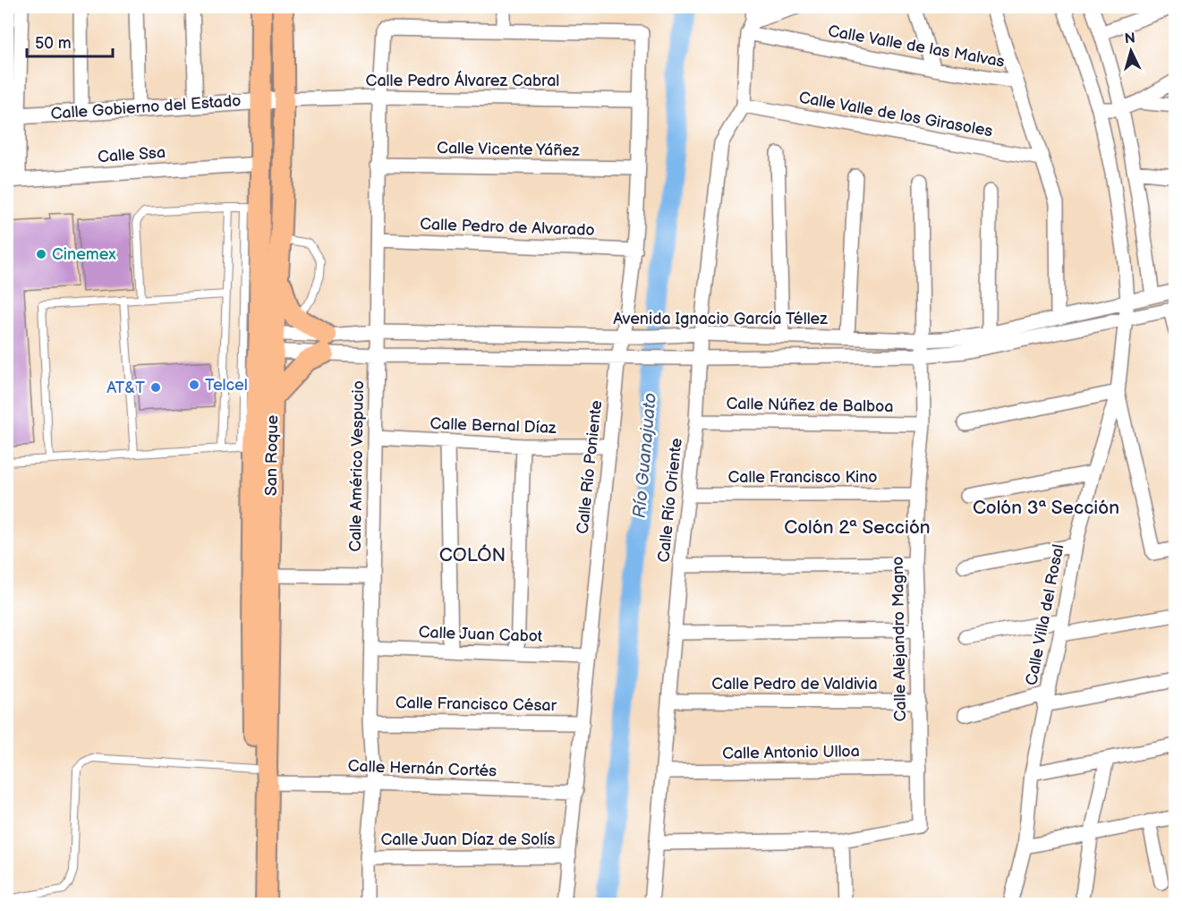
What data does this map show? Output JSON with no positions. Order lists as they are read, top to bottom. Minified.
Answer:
{"streets":{"main road":["San Roque"],"street":["Calle Valle de las Malvas","Calle Pedro Álvarez Cabral","Calle Gobierno del Estado","Calle Valle de los Girasoles","Calle Vicente Yáñez","Calle Ssa","Calle Pedro de Alvarado","Avenida Ignacio García Téllez","Calle Núñez de Balboa","Calle Bernal Díaz","Calle Américo Vespucio","Calle Río Poniente","Calle Francisco Kino","Calle Río Oriente","Calle Villa del Rosal","Calle Juan Cabot","Calle Alejandro Magno","Calle Pedro de Valdivia","Calle Francisco César","Calle Antonio Ulloa","Calle Hernán Cortés","Calle Juan Díaz de Solís"]},"crossings":[["Calle Pedro Álvarez Cabral","Calle Gobierno del Estado"],["Calle Pedro Álvarez Cabral","San Roque"],["Calle Pedro Álvarez Cabral","Calle Américo Vespucio"],["Calle Pedro Álvarez Cabral","Calle Río Poniente"],["Calle Gobierno del Estado","San Roque"],["Calle Valle de los Girasoles","Calle Río Oriente"],["Calle Vicente Yáñez","Calle Américo Vespucio"],["Calle Vicente Yáñez","Calle Río Poniente"],["Calle Ssa","San Roque"],["Calle Pedro de Alvarado","Calle Américo Vespucio"],["Calle Pedro de Alvarado","Calle Río Poniente"],["Avenida Ignacio García Téllez","San Roque"],["Avenida Ignacio García Téllez","Calle Américo Vespucio"],["Avenida Ignacio García Téllez","Calle Río Poniente"],["Avenida Ignacio García Téllez","Calle Río Oriente"],["Avenida Ignacio García Téllez","Calle Villa del Rosal"],["Avenida Ignacio García Téllez","Calle Alejandro Magno"],["Calle Núñez de Balboa","Calle Río Oriente"],["Calle Núñez de Balboa","Calle Alejandro Magno"],["Calle Bernal Díaz","Calle Américo Vespucio"],["Calle Bernal Díaz","Calle Río Poniente"],["San Roque","Calle Hernán Cortés"],["Calle Américo Vespucio","Calle Río Poniente"],["Calle Américo Vespucio","Calle Juan Cabot"],["Calle Américo Vespucio","Calle Francisco César"],["Calle Américo Vespucio","Calle Hernán Cortés"],["Calle Américo Vespucio","Calle Juan Díaz de Solís"],["Calle Río Poniente","Calle Juan Cabot"],["Calle Río Poniente","Calle Francisco César"],["Calle Río Poniente","Calle Hernán Cortés"],["Calle Río Poniente","Calle Juan Díaz de Solís"],["Calle Francisco Kino","Calle Río Oriente"],["Calle Francisco Kino","Calle Alejandro Magno"],["Calle Río Oriente","Calle Alejandro Magno"],["Calle Río Oriente","Calle Pedro de Valdivia"],["Calle Río Oriente","Calle Antonio Ulloa"],["Calle Alejandro Magno","Calle Pedro de Valdivia"],["Calle Alejandro Magno","Calle Antonio Ulloa"]],"districts":["Colón 3ª Sección","Colón 2ª Sección","COLÓN"],"water":["Río Guanajuato"],"places":["Cinemex","Telcel","AT&T"],"scale_bar":"50 m","north":"top"}
